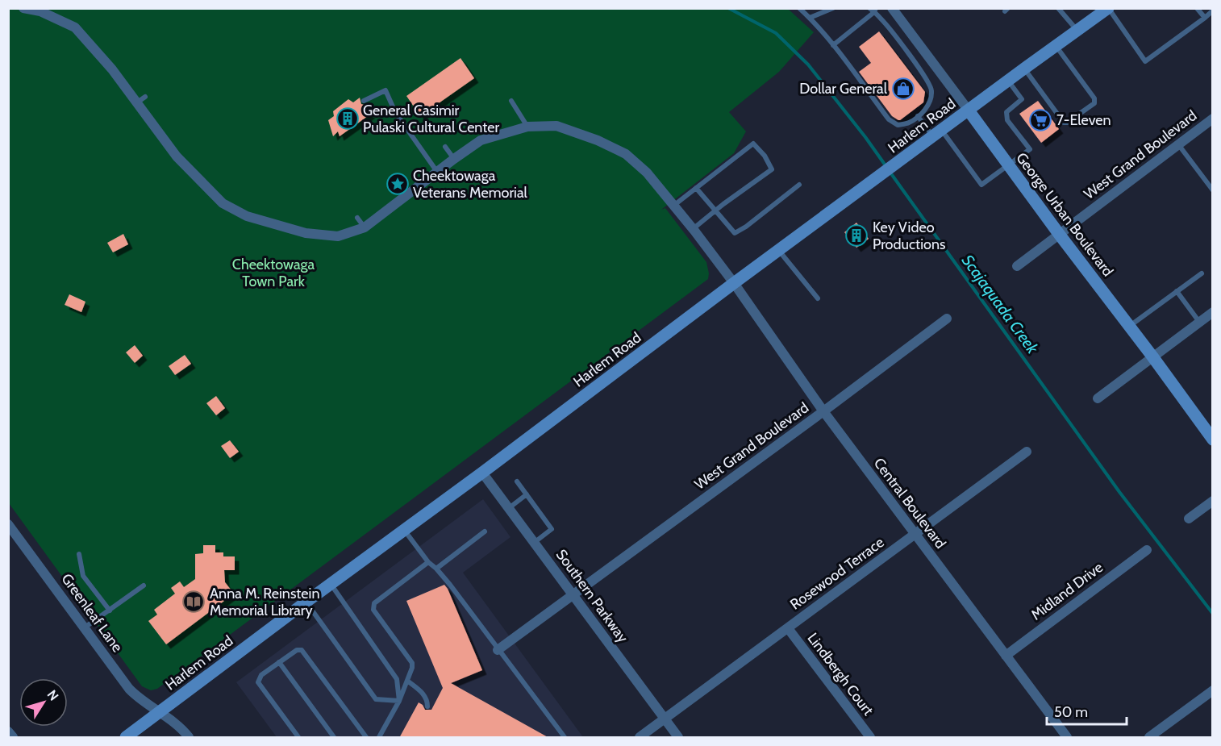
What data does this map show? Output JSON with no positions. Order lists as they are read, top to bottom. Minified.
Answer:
{"streets":{"main road":["Harlem Road","George Urban Boulevard"],"street":["West Grand Boulevard","Central Boulevard","Rosewood Terrace","Midland Drive","Southern Parkway","Greenleaf Lane","Lindbergh Court"]},"crossings":[["Harlem Road","George Urban Boulevard"],["Harlem Road","Central Boulevard"],["Harlem Road","Southern Parkway"],["Harlem Road","Greenleaf Lane"],["West Grand Boulevard","George Urban Boulevard"],["West Grand Boulevard","Central Boulevard"],["West Grand Boulevard","Southern Parkway"],["Central Boulevard","Rosewood Terrace"],["Central Boulevard","Midland Drive"],["Rosewood Terrace","Southern Parkway"],["Rosewood Terrace","Lindbergh Court"]],"water":["Scajaquada Creek"],"parks":["Cheektowaga Town Park"],"places":{"shop":["Dollar General"],"building":["General Casimir Pulaski Cultural Center","Key Video Productions"],"supermarket":["7-Eleven"],"place":["Cheektowaga Veterans Memorial"],"library":["Anna M. Reinstein Memorial Library"]},"scale_bar":"50 m","north":"top right"}
